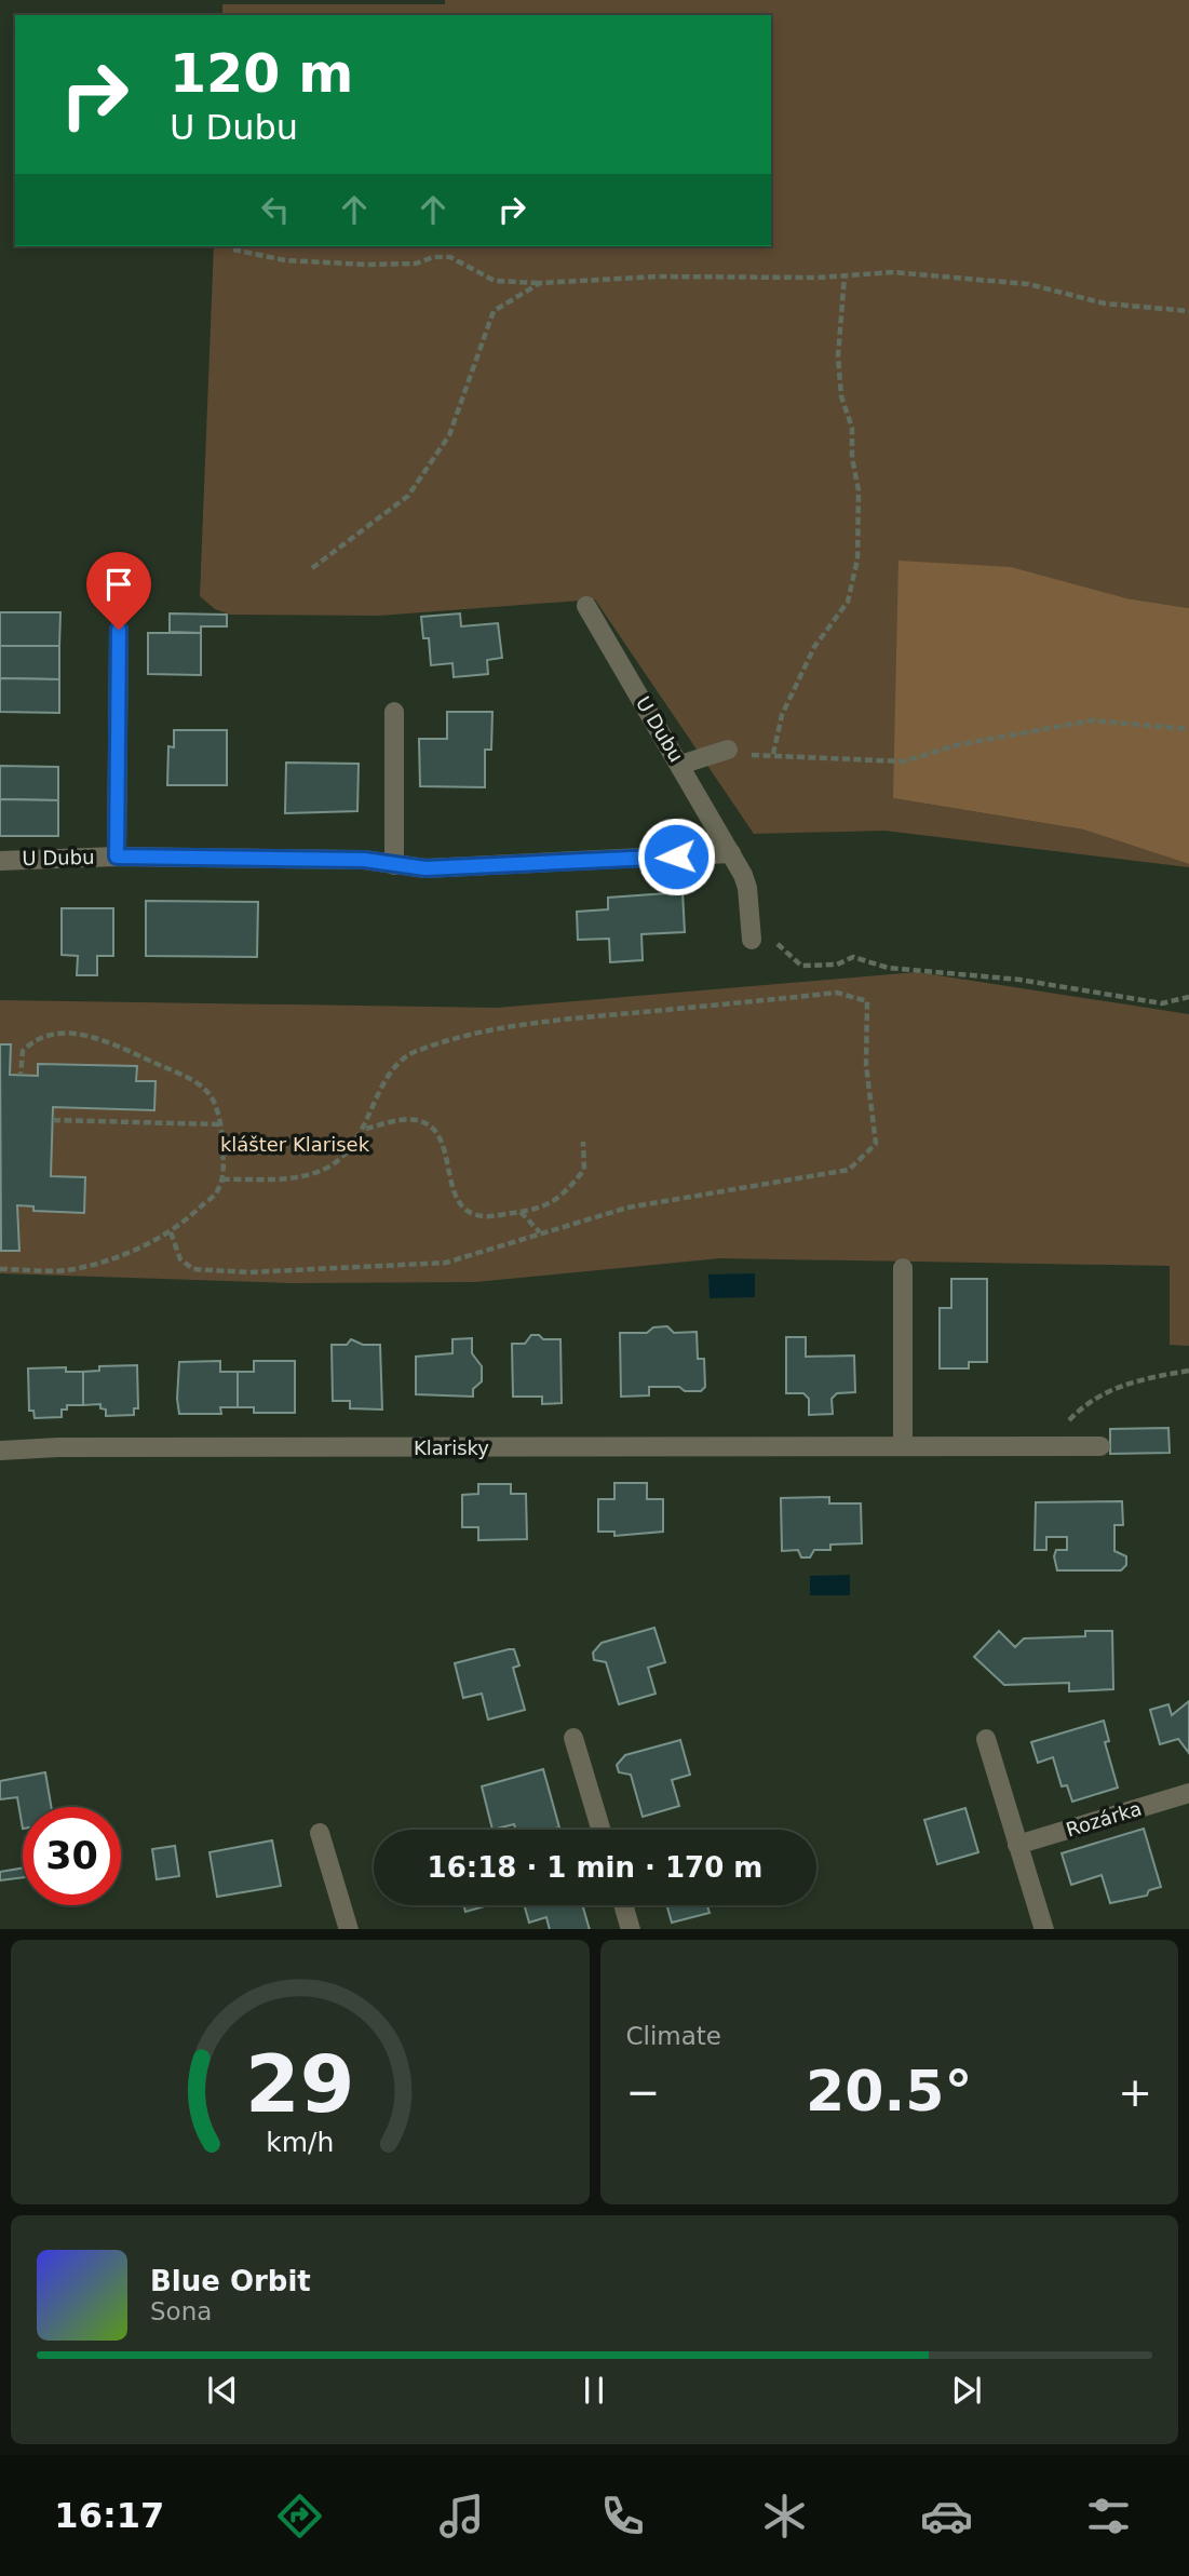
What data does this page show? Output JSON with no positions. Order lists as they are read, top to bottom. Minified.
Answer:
{"streets":{"street":["U Dubu","Klarisky","Rozárka"]},"parks":["klášter Klarisek"],"page":{"turn":["120 m","U Dubu"],"limit":"30","trip":"16:18 · 1 min · 170 m","tile":"Climate","heat":["−","20.5°","+"],"song":["Blue Orbit","Sona"],"tabs":"16:17","gauge":["29","km/h"]}}
